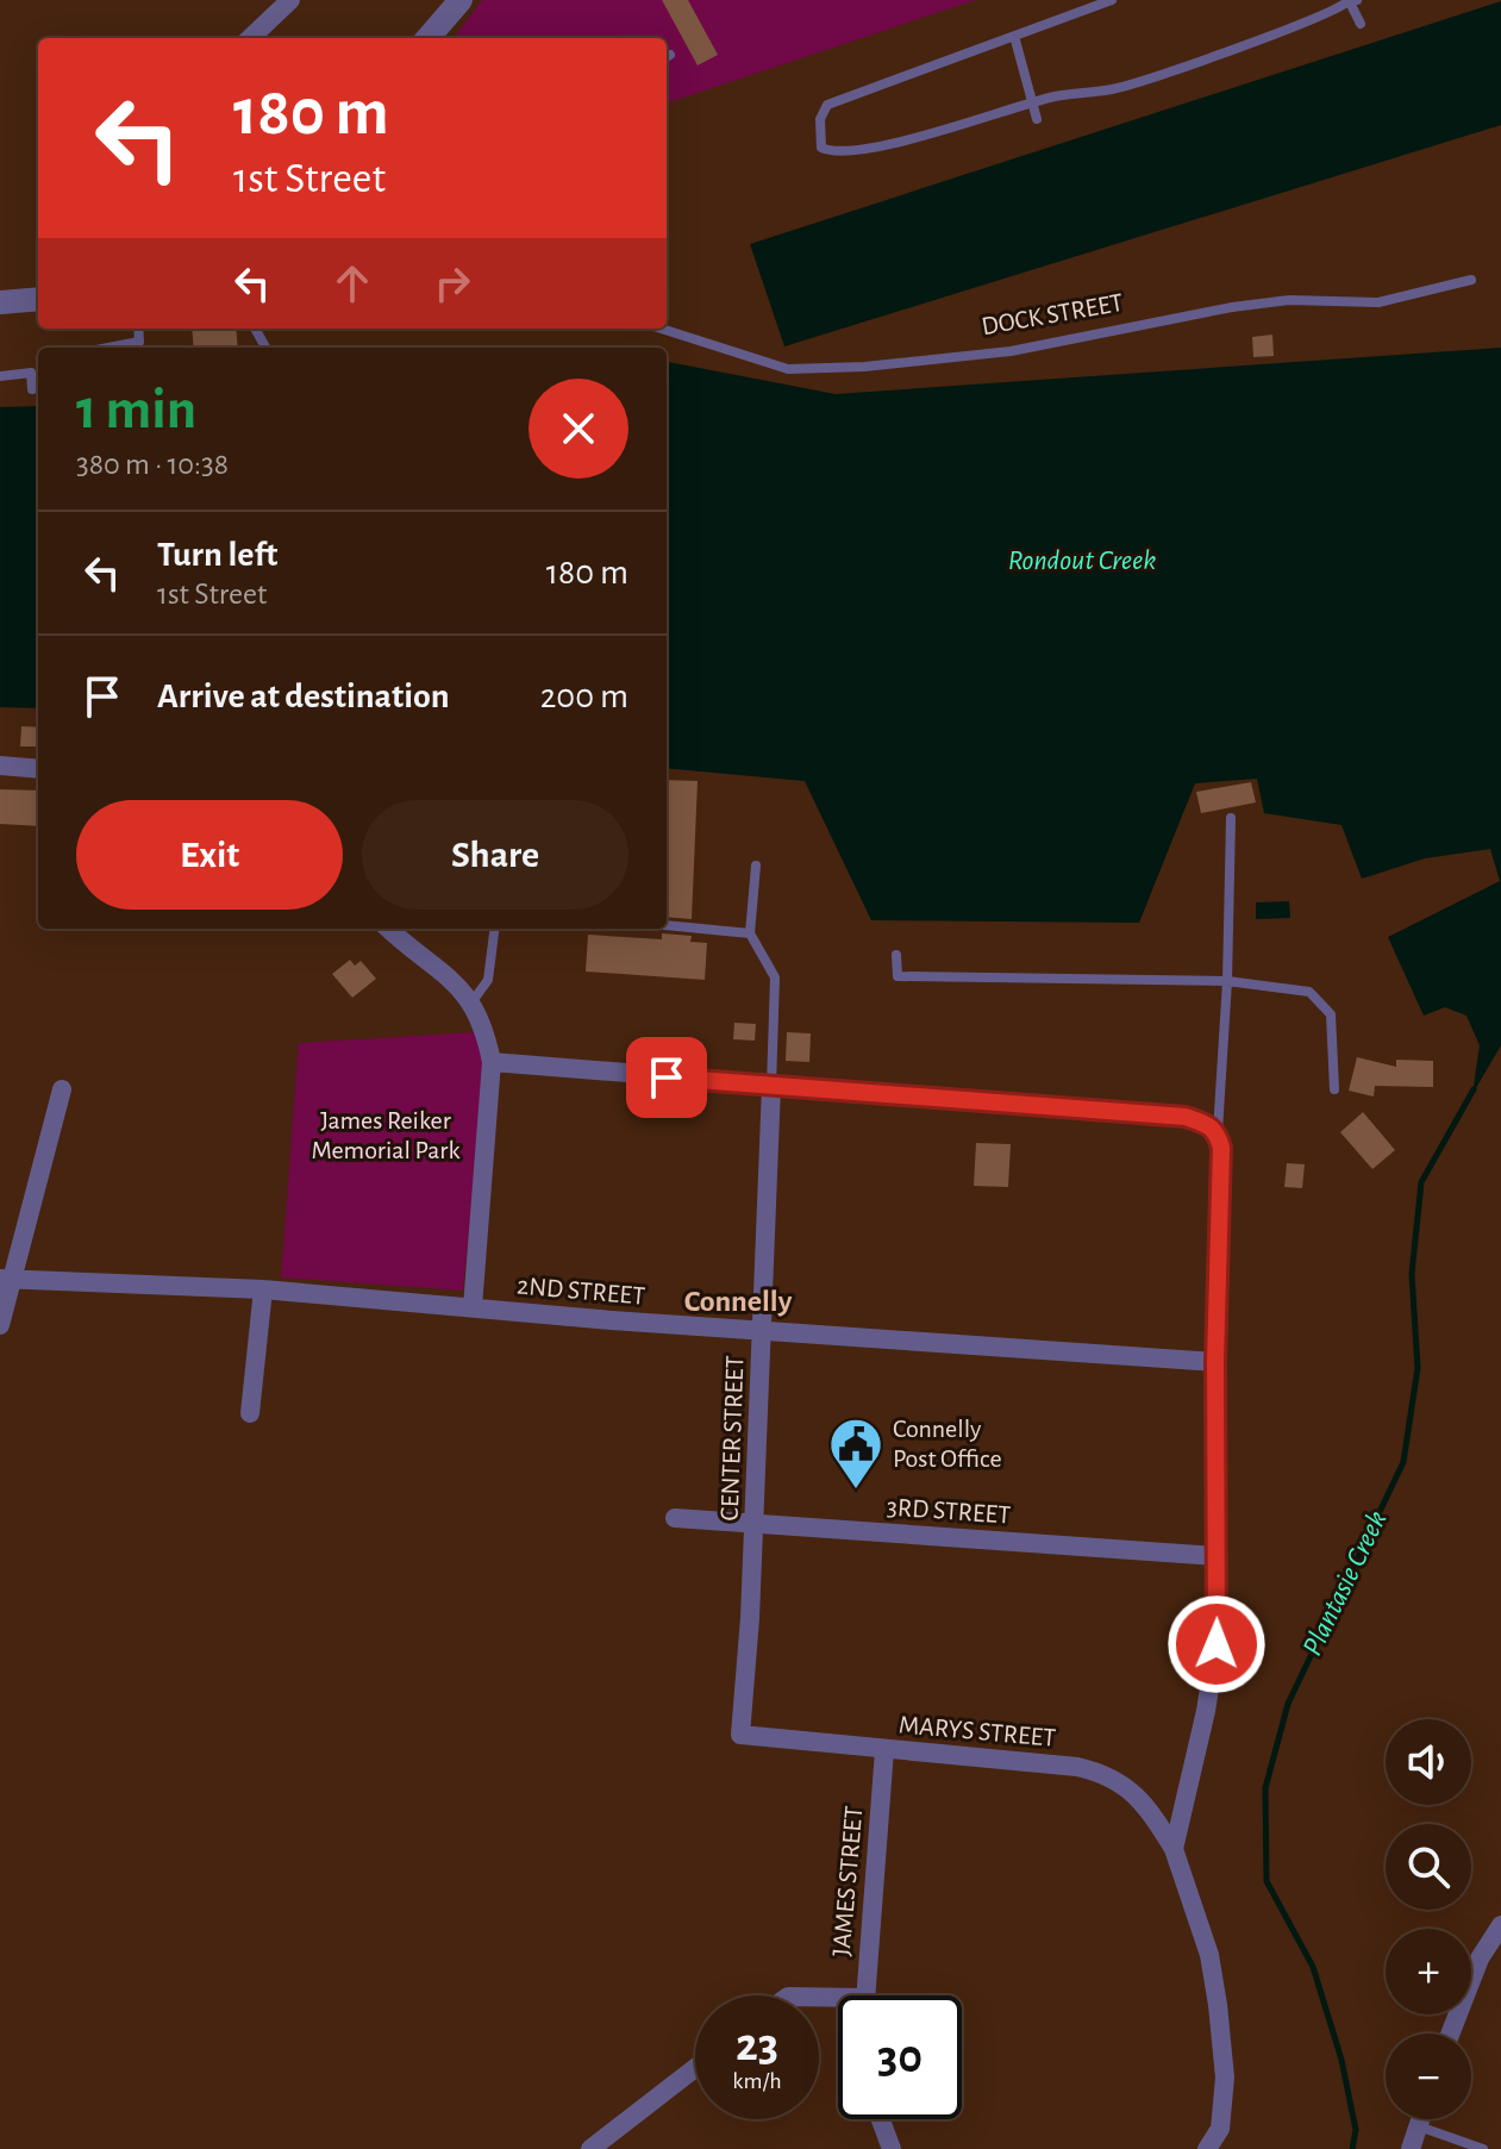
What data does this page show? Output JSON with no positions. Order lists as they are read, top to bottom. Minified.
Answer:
{"streets":{"street":["2ND STREET","CENTER STREET","3RD STREET","MARYS STREET","JAMES STREET"],"lane":["DOCK STREET"]},"crossings":[["2ND STREET","CENTER STREET"],["CENTER STREET","3RD STREET"],["CENTER STREET","MARYS STREET"],["MARYS STREET","JAMES STREET"]],"districts":["Connelly"],"water":["Rondout Creek","Plantasie Creek"],"parks":["James Reiker Memorial Park"],"places":{"public building":["Connelly Post Office"]},"page":{"turn":["180 m","1st Street"],"heading":["1 min","380 m · 10:38"],"list":[{"name":"Turn left","note":"1st Street","value":"180 m"},{"name":"Arrive at destination","value":"200 m"}],"buttons":["Exit","Share"],"map_buttons":["+","−"],"speed":"23 km/h","limit":"30"}}
